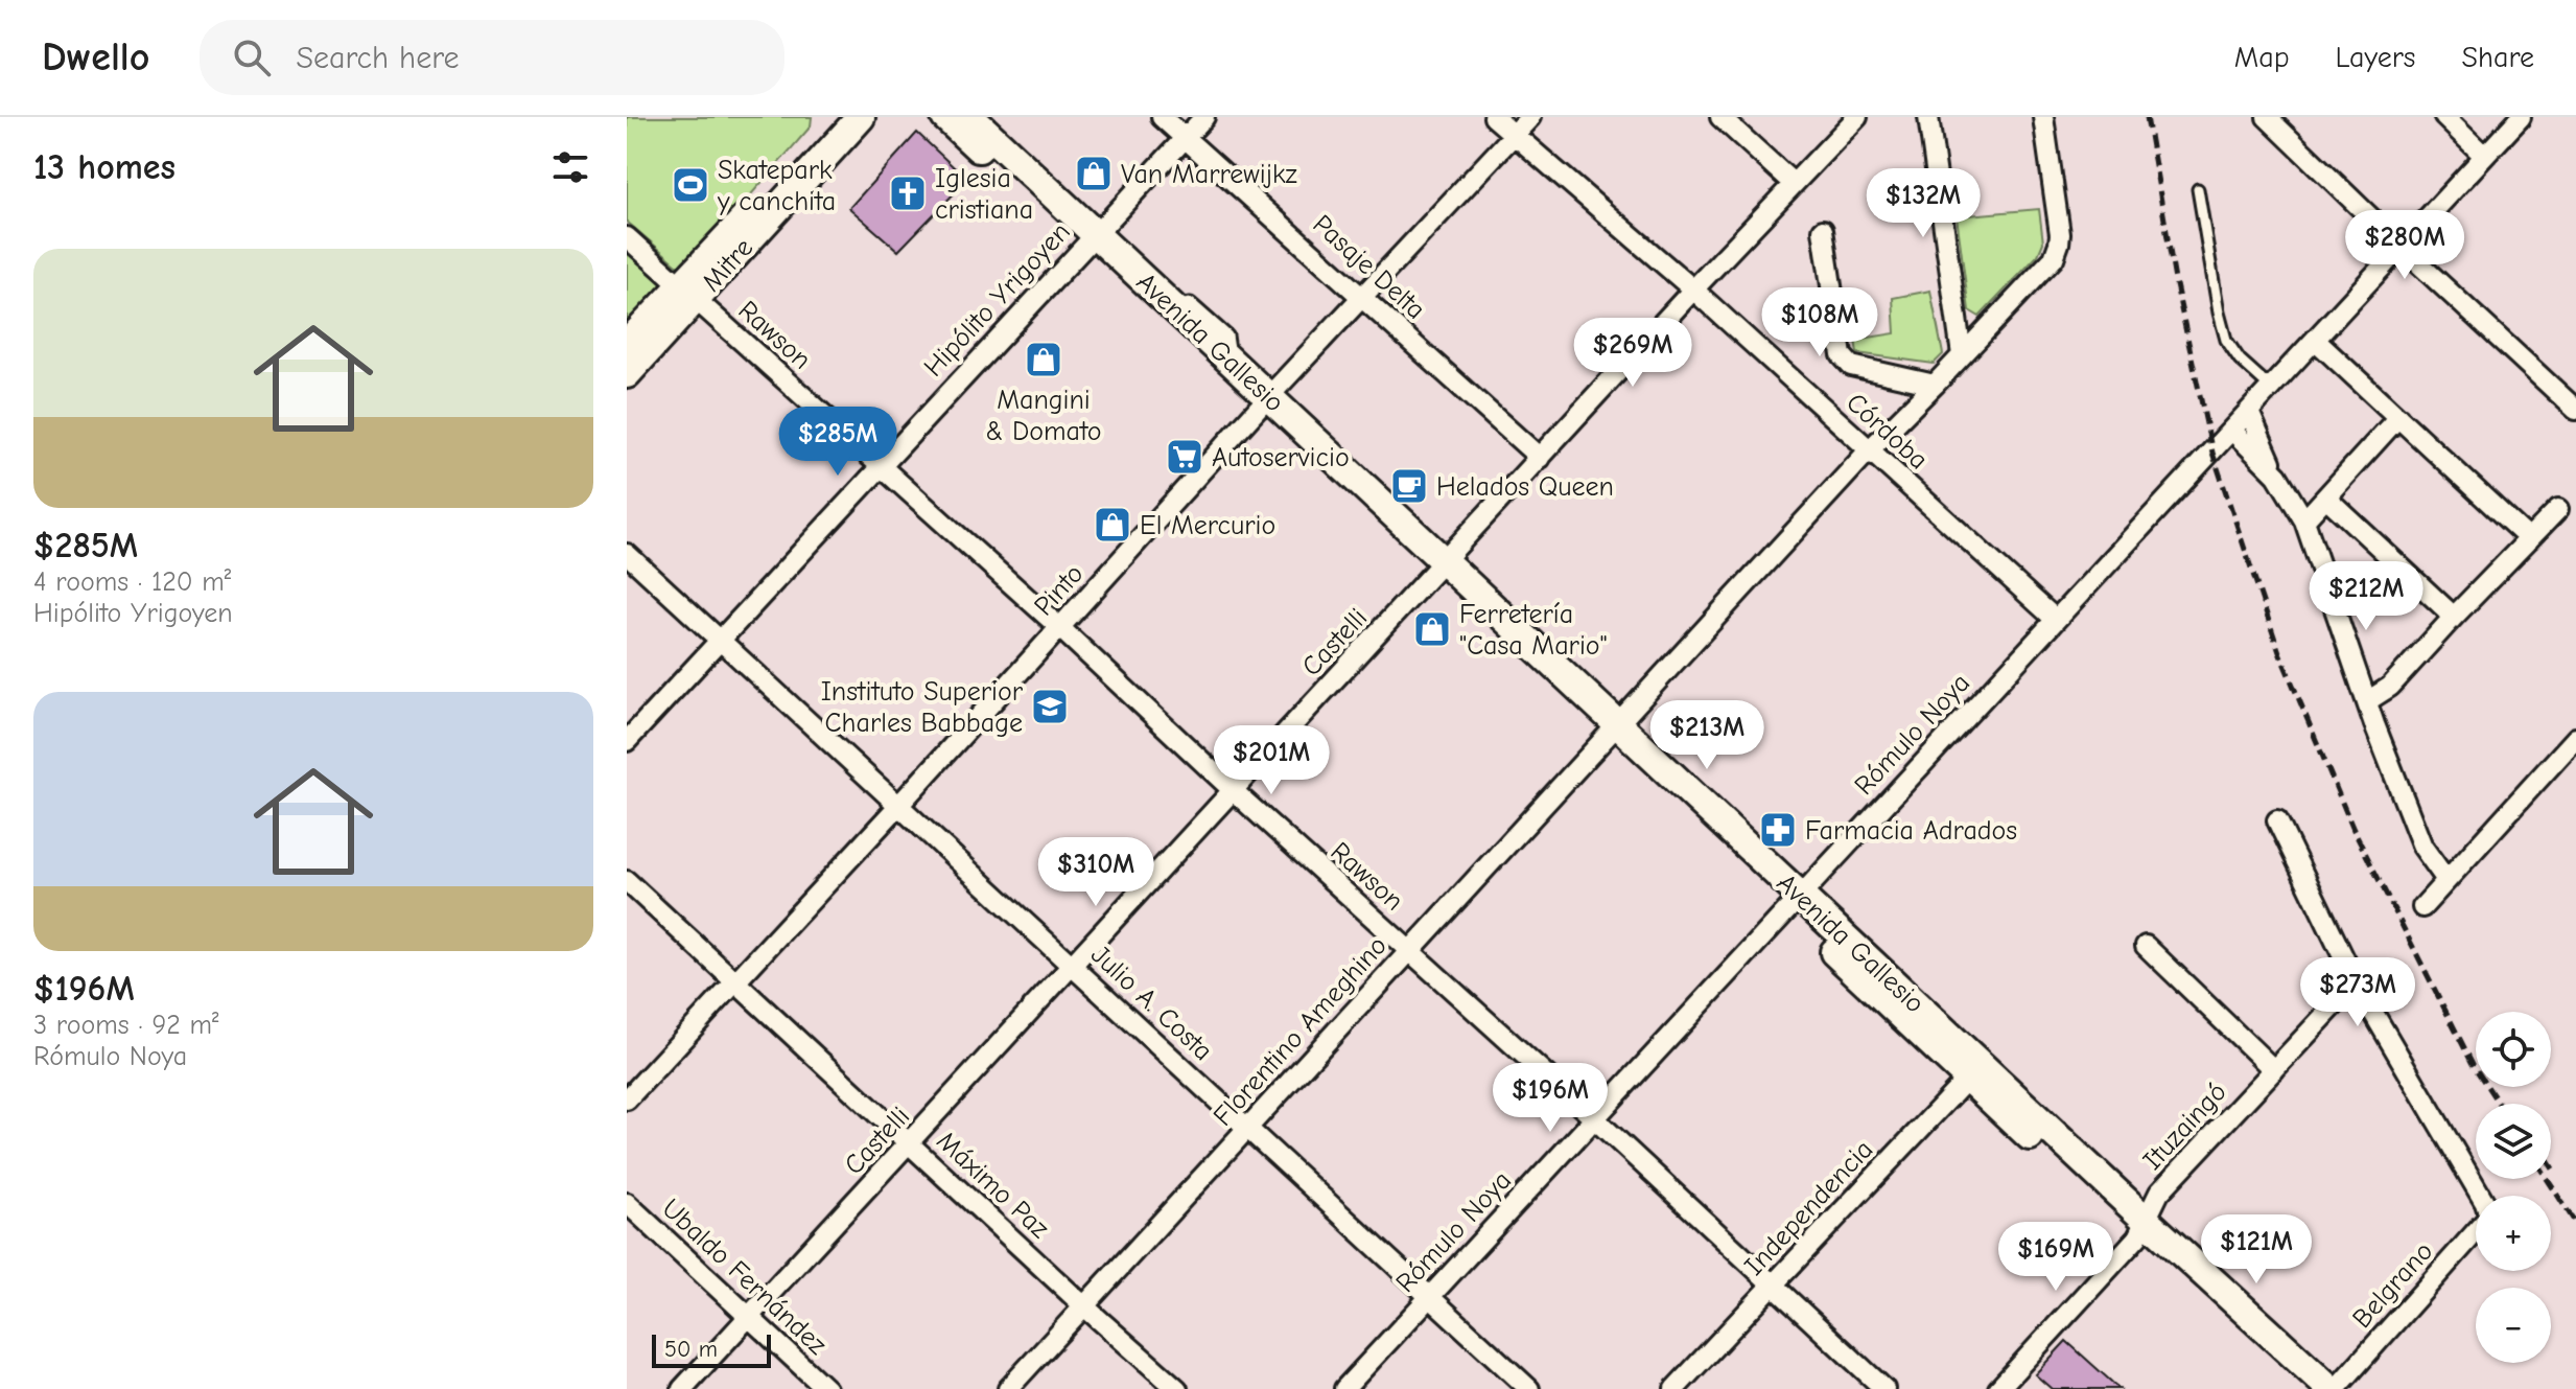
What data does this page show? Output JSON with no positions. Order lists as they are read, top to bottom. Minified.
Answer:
{"streets":{"main road":["Mitre","Avenida Gallesio"],"street":["Pasaje Delta","Hipólito Yrigoyen","Rawson","Córdoba","Pinto","Castelli","Rómulo Noya","Julio A. Costa","Florentino Ameghino","Ituzaingó","Máximo Paz","Independencia","Ubaldo Fernández","Belgrano"]},"crossings":[["Mitre","Rawson"],["Pasaje Delta","Hipólito Yrigoyen"],["Pasaje Delta","Pinto"],["Pasaje Delta","Castelli"],["Hipólito Yrigoyen","Rawson"],["Hipólito Yrigoyen","Avenida Gallesio"],["Hipólito Yrigoyen","Julio A. Costa"],["Rawson","Pinto"],["Rawson","Castelli"],["Rawson","Rómulo Noya"],["Rawson","Florentino Ameghino"],["Rawson","Independencia"],["Avenida Gallesio","Pinto"],["Avenida Gallesio","Castelli"],["Avenida Gallesio","Rómulo Noya"],["Avenida Gallesio","Florentino Ameghino"],["Avenida Gallesio","Ituzaingó"],["Avenida Gallesio","Independencia"],["Avenida Gallesio","Belgrano"],["Córdoba","Pinto"],["Córdoba","Castelli"],["Córdoba","Rómulo Noya"],["Córdoba","Florentino Ameghino"],["Pinto","Julio A. Costa"],["Pinto","Máximo Paz"],["Castelli","Julio A. Costa"],["Castelli","Máximo Paz"],["Castelli","Ubaldo Fernández"],["Rómulo Noya","Julio A. Costa"],["Julio A. Costa","Florentino Ameghino"],["Florentino Ameghino","Máximo Paz"]],"places":{"shop":["Van Marrewijkz","Mangini & Domato","El Mercurio","Ferretería \"Casa Mario\""],"sports":["Skatepark y canchita"],"church":["Iglesia cristiana"],"supermarket":["Autoservicio"],"cafe":["Helados Queen"],"school or university":["Instituto Superior Charles Babbage"],"pharmacy":["Farmacia Adrados"]},"scale_bar":"50 m","page":{"header":"Dwello","search":"Search here","nav":["Map","Layers","Share"],"heading":"13 homes","price":["$132M","$280M","$108M","$269M","$285M","$212M","$213M","$201M","$310M","$273M","$196M","$121M","$169M"],"list":[{"name":"$285M","note":"4 rooms · 120 m² · Hipólito Yrigoyen"},{"name":"$196M","note":"3 rooms · 92 m² · Rómulo Noya"}],"map_buttons":["+","−"],"scale":"50 m"}}
